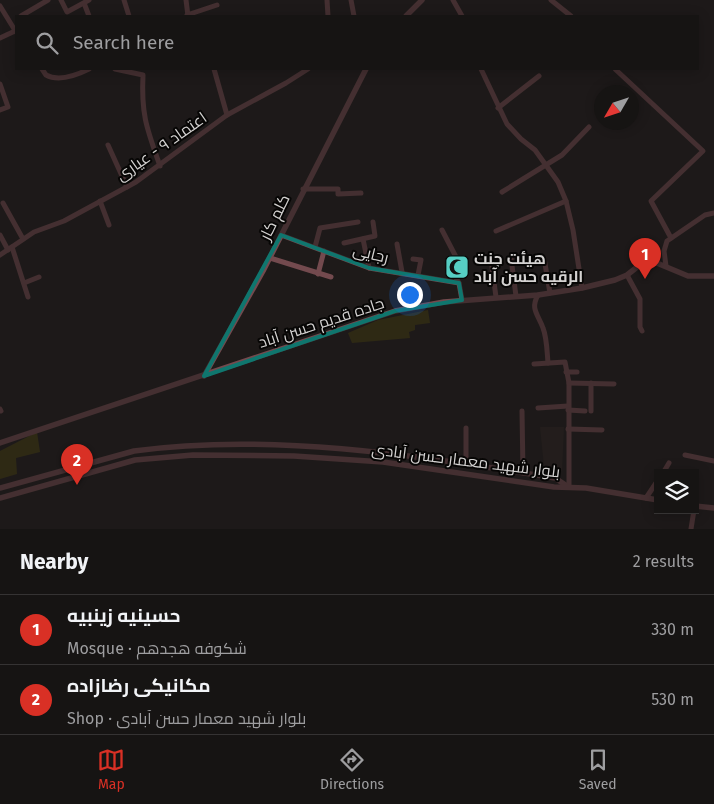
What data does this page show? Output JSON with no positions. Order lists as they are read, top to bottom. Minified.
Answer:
{"streets":{"street":["اعتماد ۹ - عیاری","کلم کار","رجایی","جاده قدیم حسن آباد","بلوار شهید معمار حسن آبادی"]},"crossings":[["کلم کار","رجایی"],["کلم کار","جاده قدیم حسن آباد"]],"places":{"mosque":["هیئت جنت الرقیه حسن آباد"]},"north":"bottom left","page":{"search":"Search here","pins":["1","2"],"heading":["Nearby","2 results"],"list":[{"mark":"1","name":"حسینیه زینبیه","note":"Mosque · شکوفه هجدهم","value":"330 m"},{"mark":"2","name":"مکانیکی رضازاده","note":"Shop · بلوار شهید معمار حسن آبادی","value":"530 m"}],"nav":["Map","Directions","Saved"]}}
